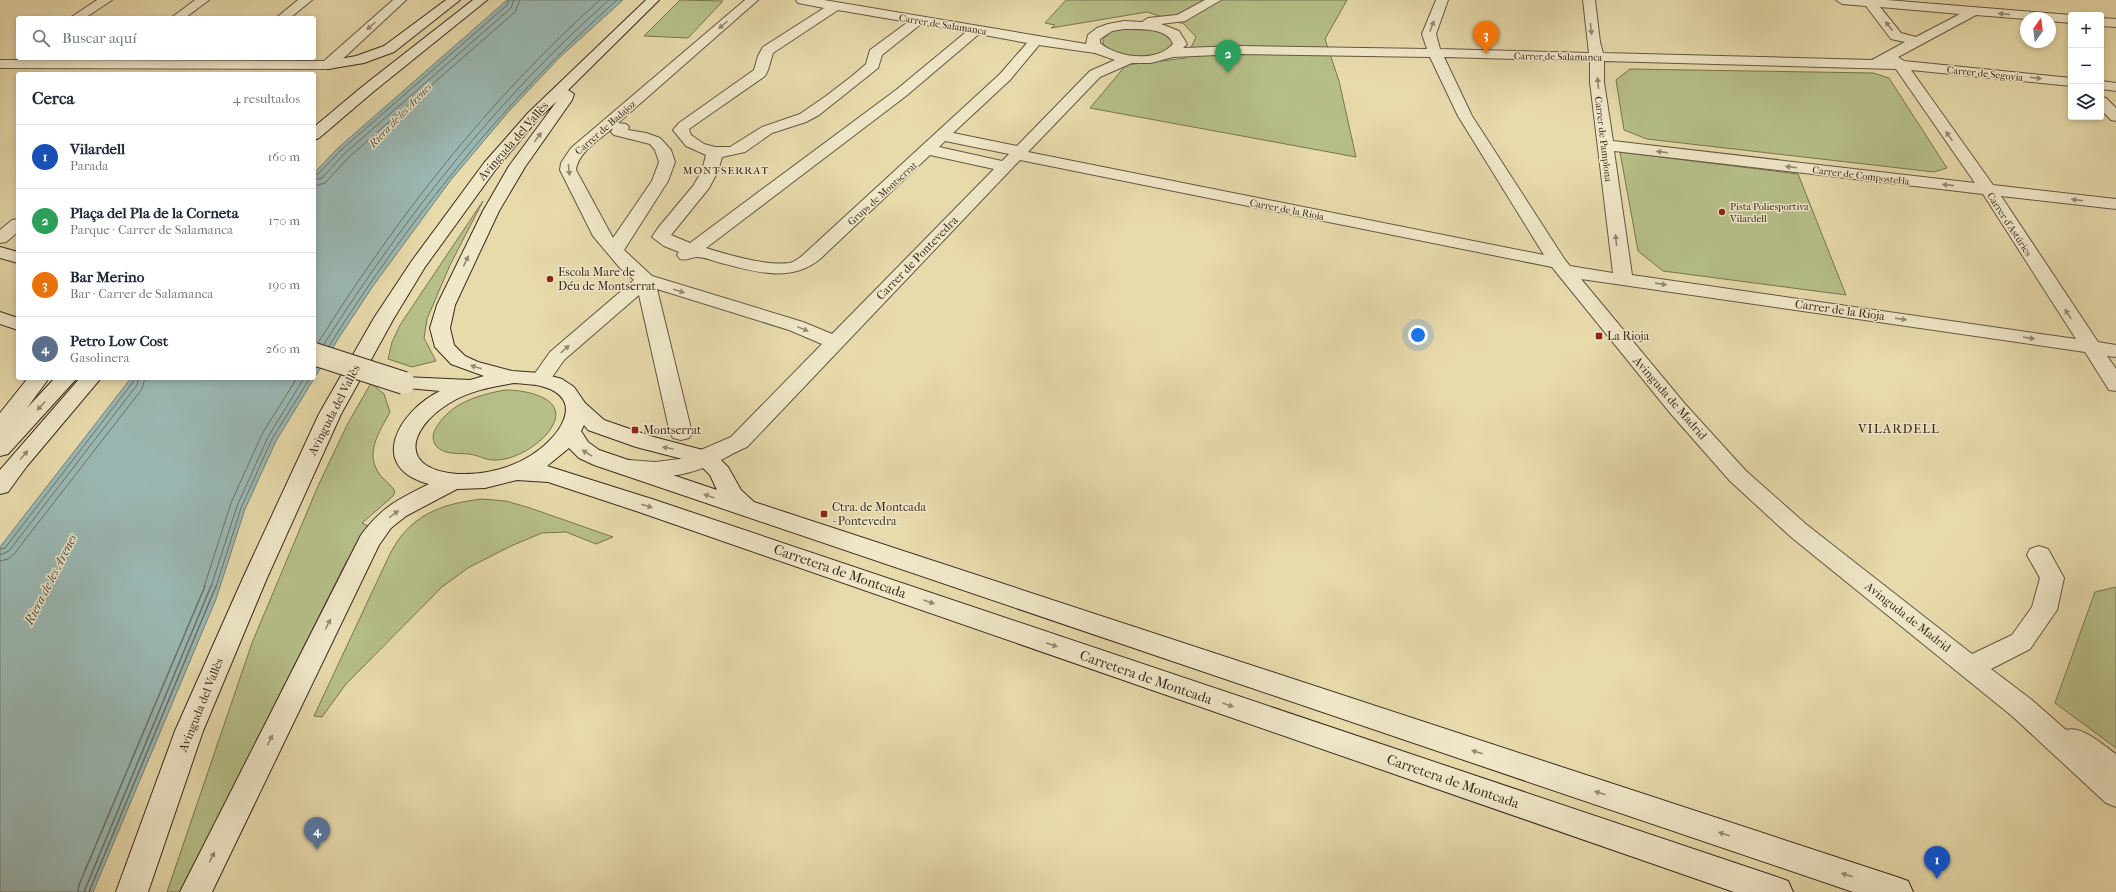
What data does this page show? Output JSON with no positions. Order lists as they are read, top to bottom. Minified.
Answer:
{"streets":{"street":["Carrer de Salamanca","Carrer de Segovia","Carrer de Badajoz","Carrer de Pamplona","Avinguda del Vallès","Carrer de Compostel·la","Grups de Montserrat","Carrer de la Rioja","Carrer d'Astúries","Carrer de Pontevedra","Avinguda de Madrid","Carretera de Montcada"]},"crossings":[["Carrer de Salamanca","Carrer de Segovia"],["Carrer de Salamanca","Carrer de Pamplona"],["Carrer de Salamanca","Grups de Montserrat"],["Carrer de Salamanca","Carrer d'Astúries"],["Carrer de Salamanca","Carrer de Pontevedra"],["Carrer de Salamanca","Avinguda de Madrid"],["Carrer de Segovia","Carrer d'Astúries"],["Carrer de Badajoz","Carrer de Pontevedra"],["Carrer de Pamplona","Carrer de Compostel·la"],["Carrer de Pamplona","Carrer de la Rioja"],["Carrer de Compostel·la","Carrer d'Astúries"],["Carrer de la Rioja","Carrer d'Astúries"],["Carrer de la Rioja","Carrer de Pontevedra"],["Carrer de la Rioja","Avinguda de Madrid"]],"one_way":["Carrer de la Rioja","Carrer d'Astúries"],"districts":["MONTSERRAT","VILARDELL"],"water":["Riera de les Arenes"],"places":{"other":["Pista Poliesportiva Vilardell","Escola Mare de Déu de Montserrat"],"transit":["La Rioja","Montserrat","Ctra. de Montcada - Pontevedra"]},"north":"top","page":{"map_buttons":["+","−"],"search":"Buscar aquí","pins":["3","2","4","1"],"heading":["Cerca","4 resultados"],"list":[{"mark":"1","name":"Vilardell","note":"Parada","value":"160 m"},{"mark":"2","name":"Plaça del Pla de la Corneta","note":"Parque · Carrer de Salamanca","value":"170 m"},{"mark":"3","name":"Bar Merino","note":"Bar · Carrer de Salamanca","value":"190 m"},{"mark":"4","name":"Petro Low Cost","note":"Gasolinera","value":"260 m"}]}}
